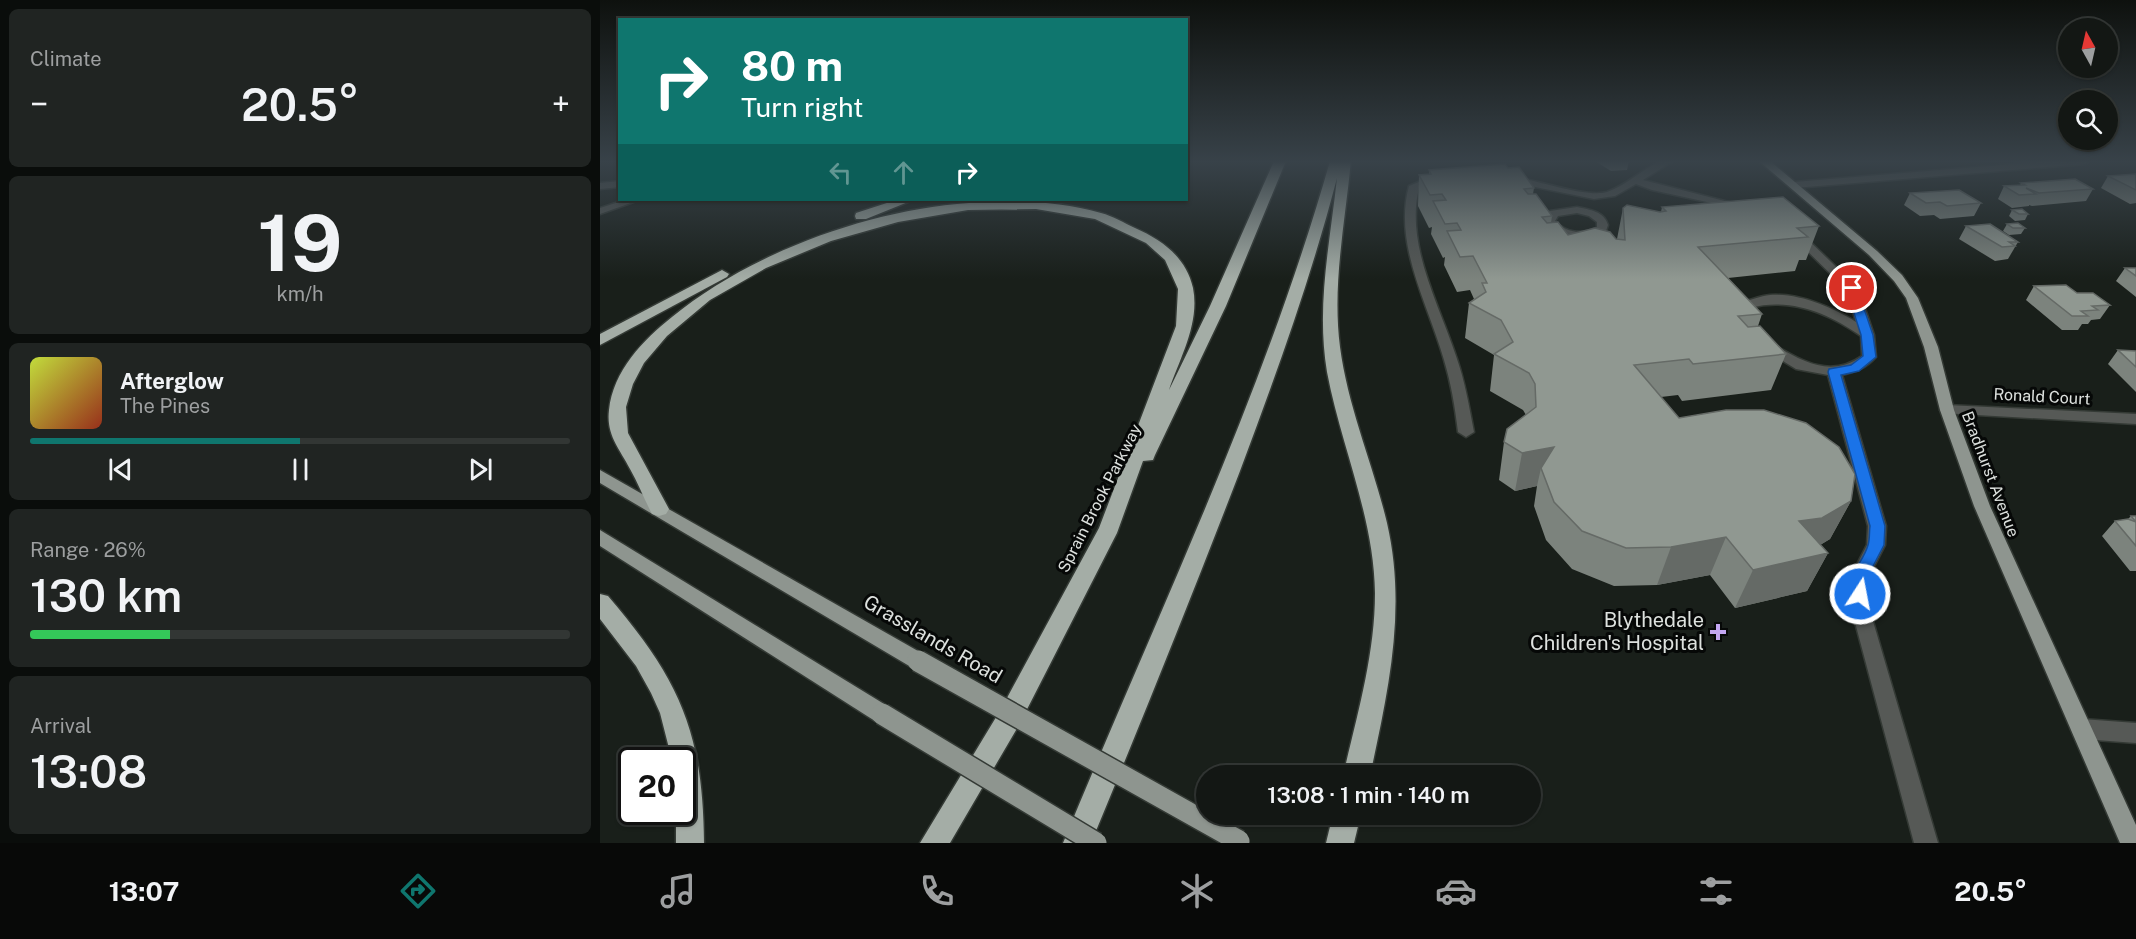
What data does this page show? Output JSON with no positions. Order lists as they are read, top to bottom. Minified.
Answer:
{"streets":{"highway":["Sprain Brook Parkway"],"main road":["Bradhurst Avenue","Grasslands Road"],"street":["Ronald Court"]},"crossings":[["Ronald Court","Bradhurst Avenue"]],"places":{"health":["Blythedale Children's Hospital"]},"north":"top","page":{"tile":["Climate",["19","km/h"],["Range · 26%","130 km"],["Arrival","13:08"]],"turn":["80 m","Turn right"],"heat":["−","20.5°","+"],"song":["Afterglow","The Pines"],"limit":"20","trip":"13:08 · 1 min · 140 m","tabs":["13:07","20.5°"]}}
